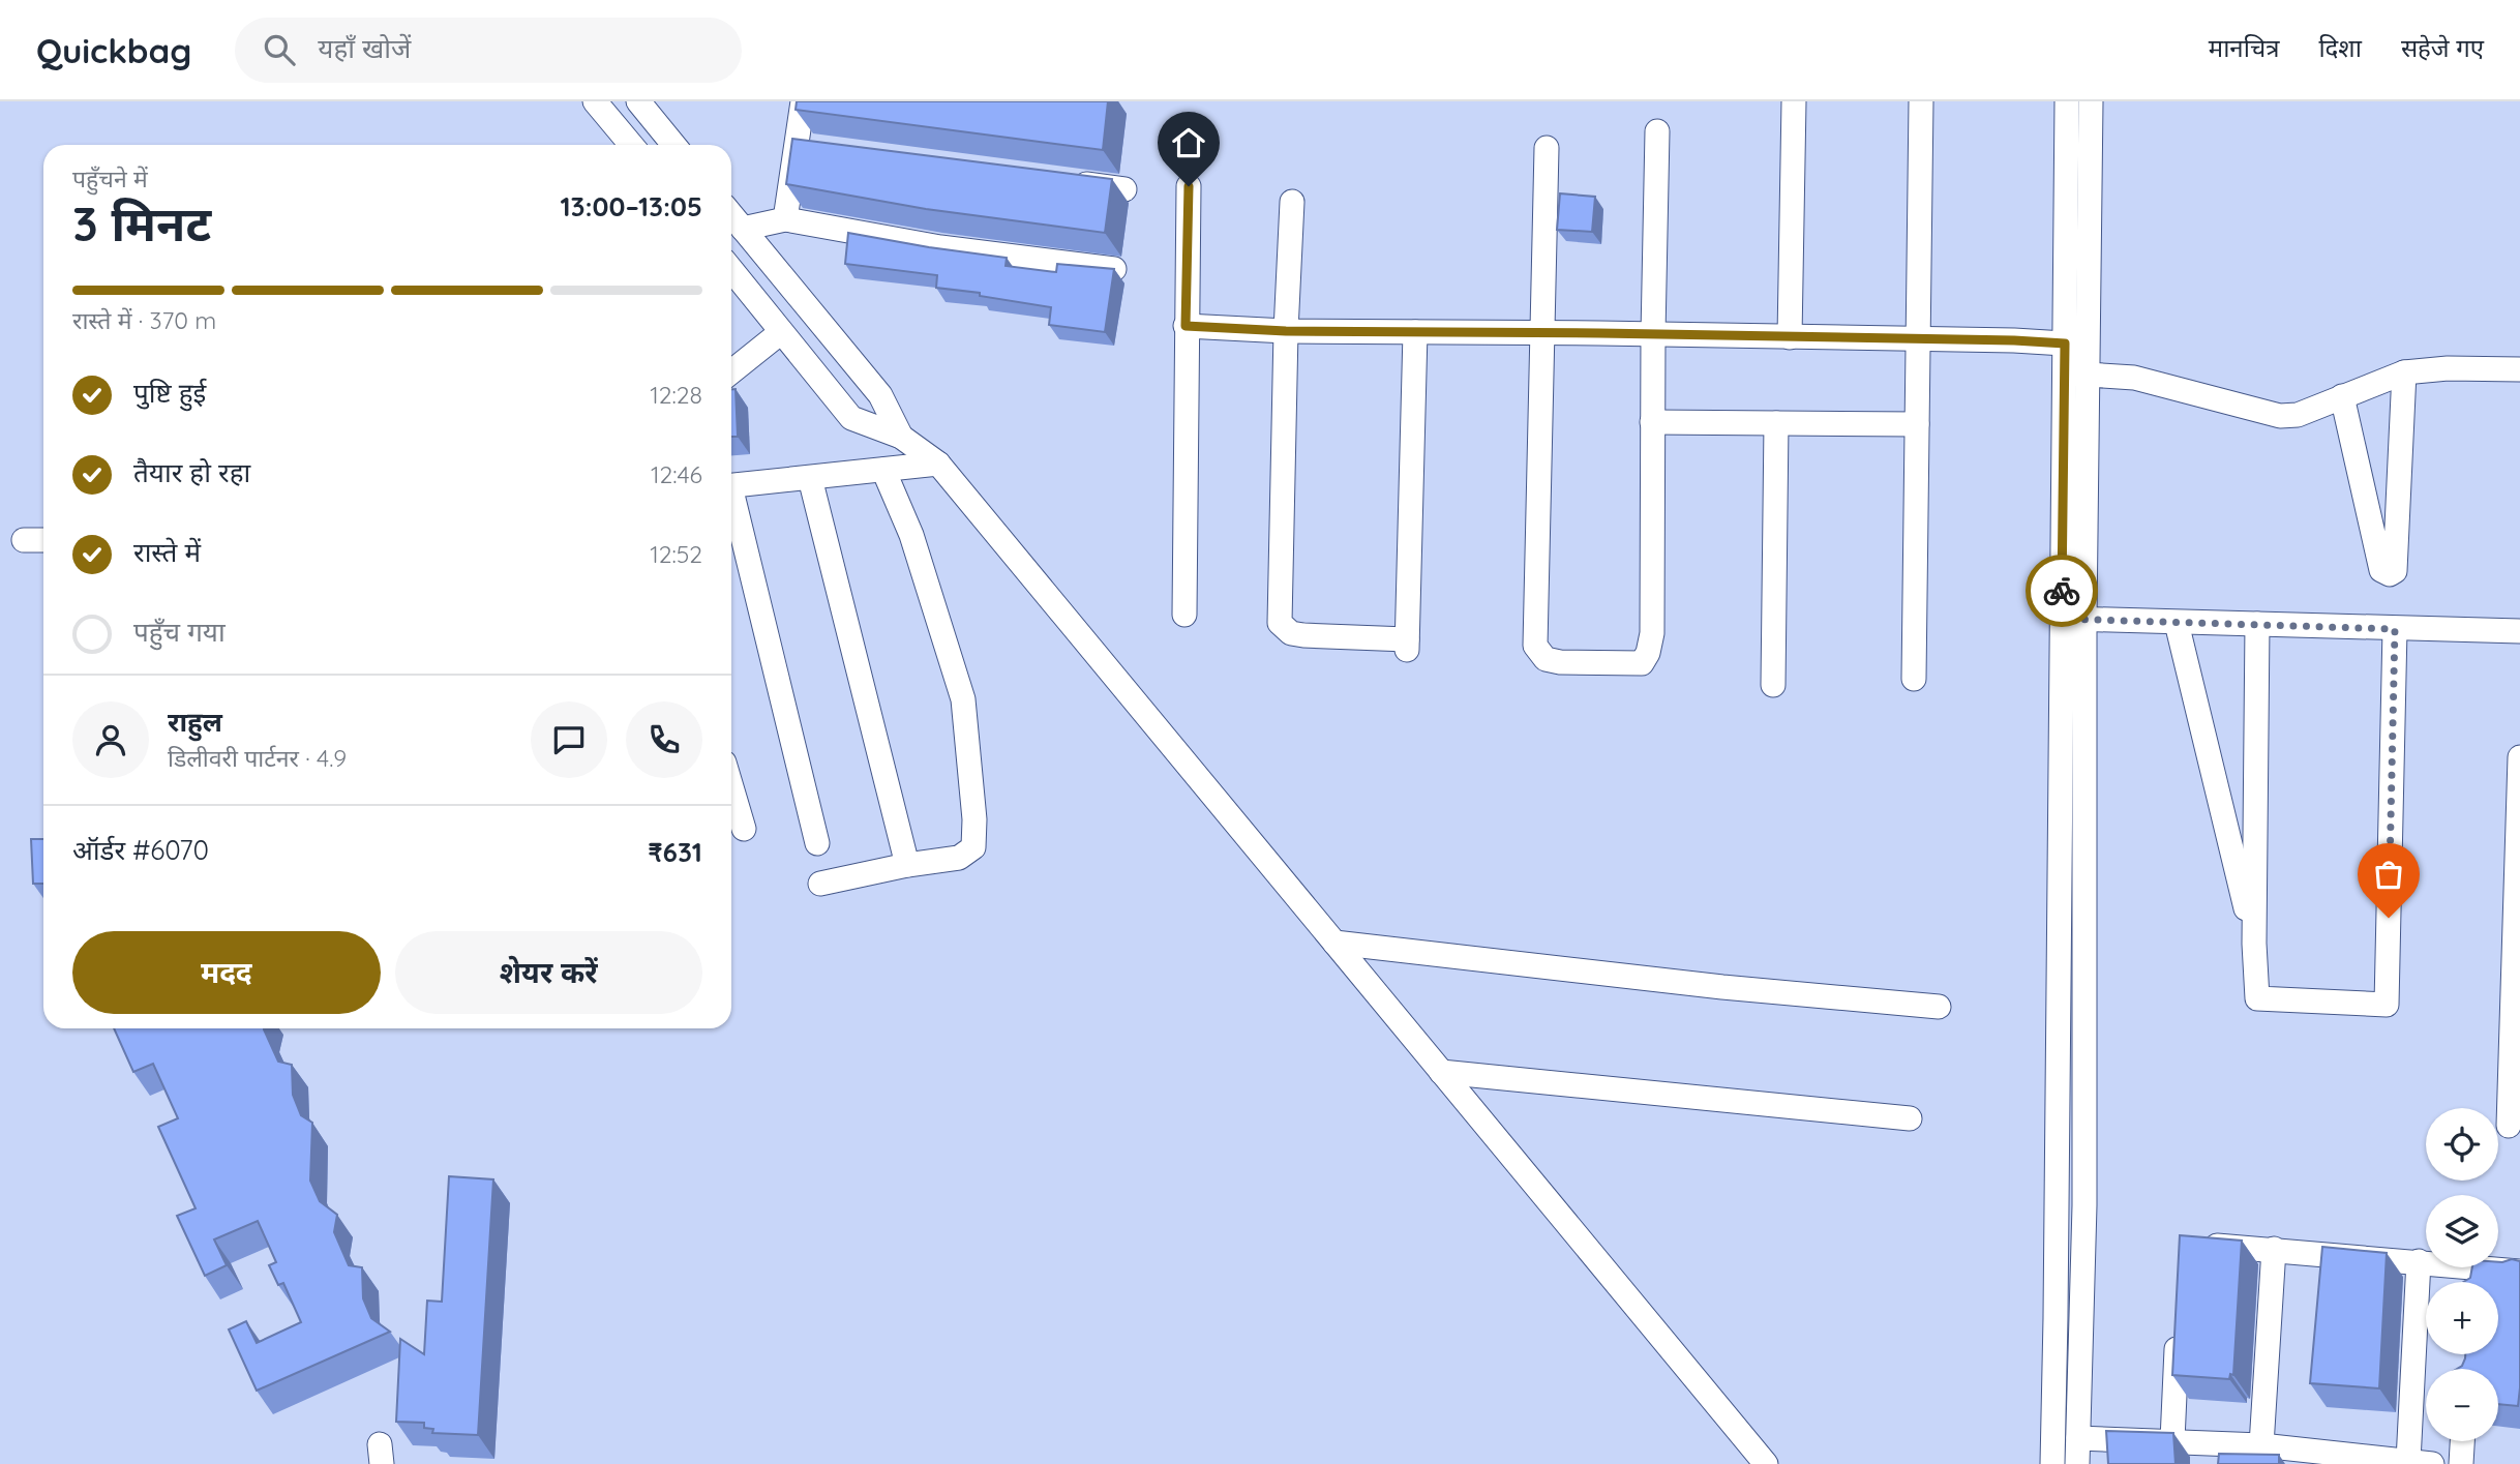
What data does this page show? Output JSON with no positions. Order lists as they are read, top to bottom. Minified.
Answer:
{"page":{"header":"Quickbag","search":"यहाँ खोजें","nav":["मानचित्र","दिशा","सहेजे गए"],"heading":["3 मिनट","पहुँचने में","13:00–13:05"],"panel":["राहुल","डिलीवरी पार्टनर · 4.9","ऑर्डर #6070","₹631"],"bar":"रास्ते में · 370 m","list":[["पुष्टि हुई","12:28"],["तैयार हो रहा","12:46"],["रास्ते में","12:52"],"पहुँच गया"],"buttons":["मदद","शेयर करें"],"map_buttons":["+","−"]}}
